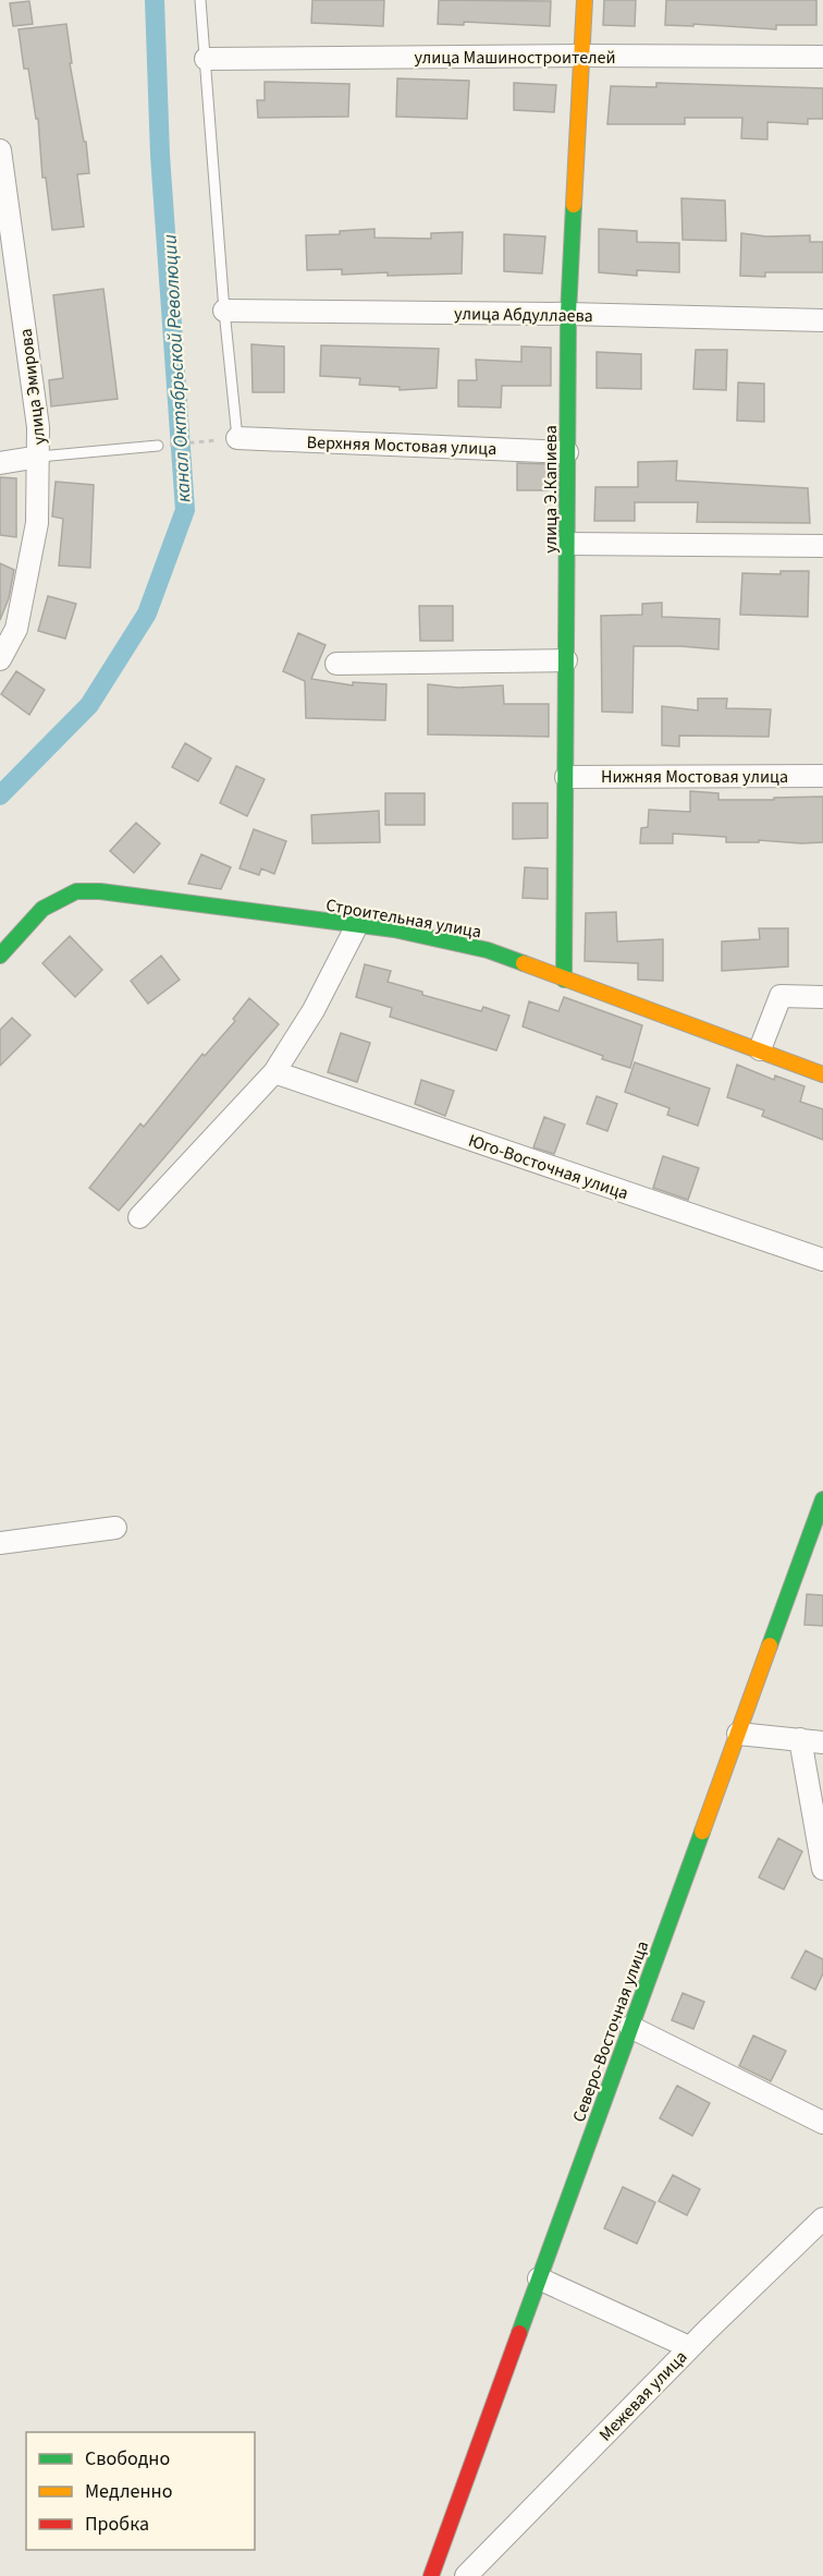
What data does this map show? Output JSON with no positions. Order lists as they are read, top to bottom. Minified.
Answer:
{"streets":{"street":["улица Машиностроителей","улица Абдуллаева","улица Эмирова","Верхняя Мостовая улица","улица Э.Капиева","Нижняя Мостовая улица","Строительная улица","Юго-Восточная улица","Северо-Восточная улица","Межевая улица"]},"crossings":[["улица Машиностроителей","улица Э.Капиева"],["улица Абдуллаева","улица Э.Капиева"],["Верхняя Мостовая улица","улица Э.Капиева"],["улица Э.Капиева","Нижняя Мостовая улица"],["улица Э.Капиева","Строительная улица"]],"water":["канал Октябрьской Революции"],"legend":["Свободно","Медленно","Пробка"]}
